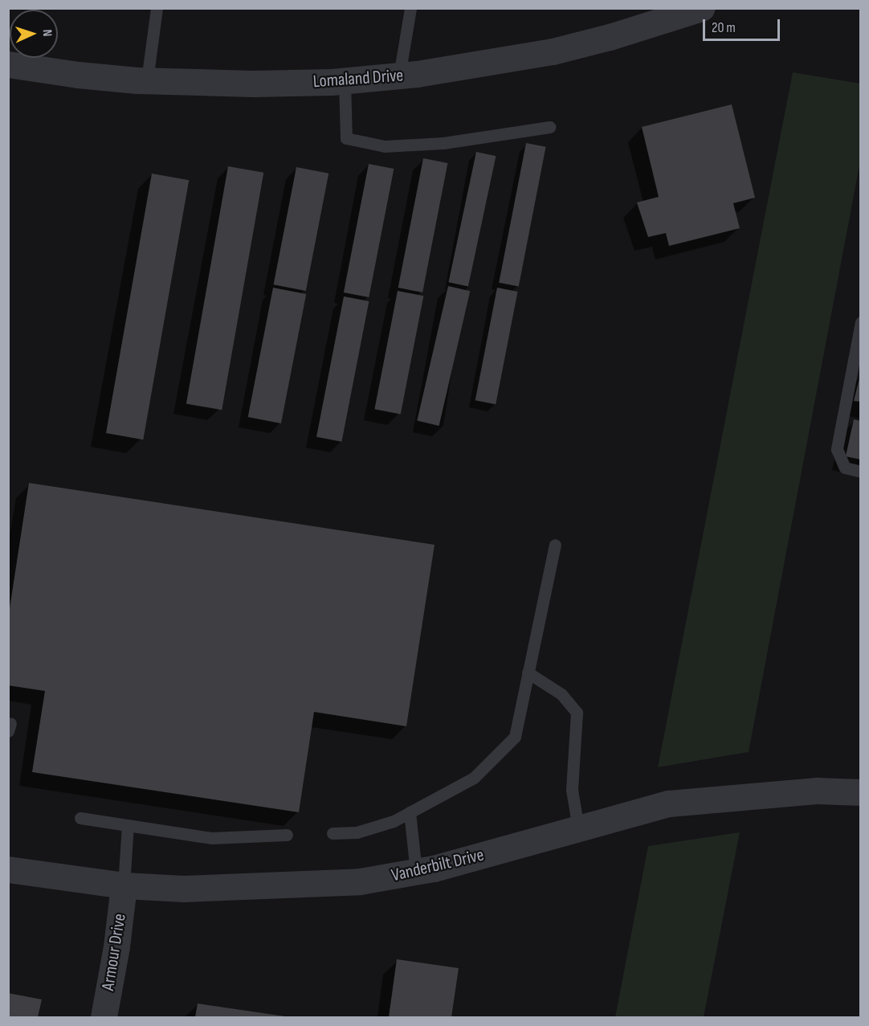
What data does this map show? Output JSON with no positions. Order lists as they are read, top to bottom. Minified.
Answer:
{"streets":{"street":["Lomaland Drive","Vanderbilt Drive","Armour Drive"]},"crossings":[["Vanderbilt Drive","Armour Drive"]],"scale_bar":"20 m","north":"right"}
